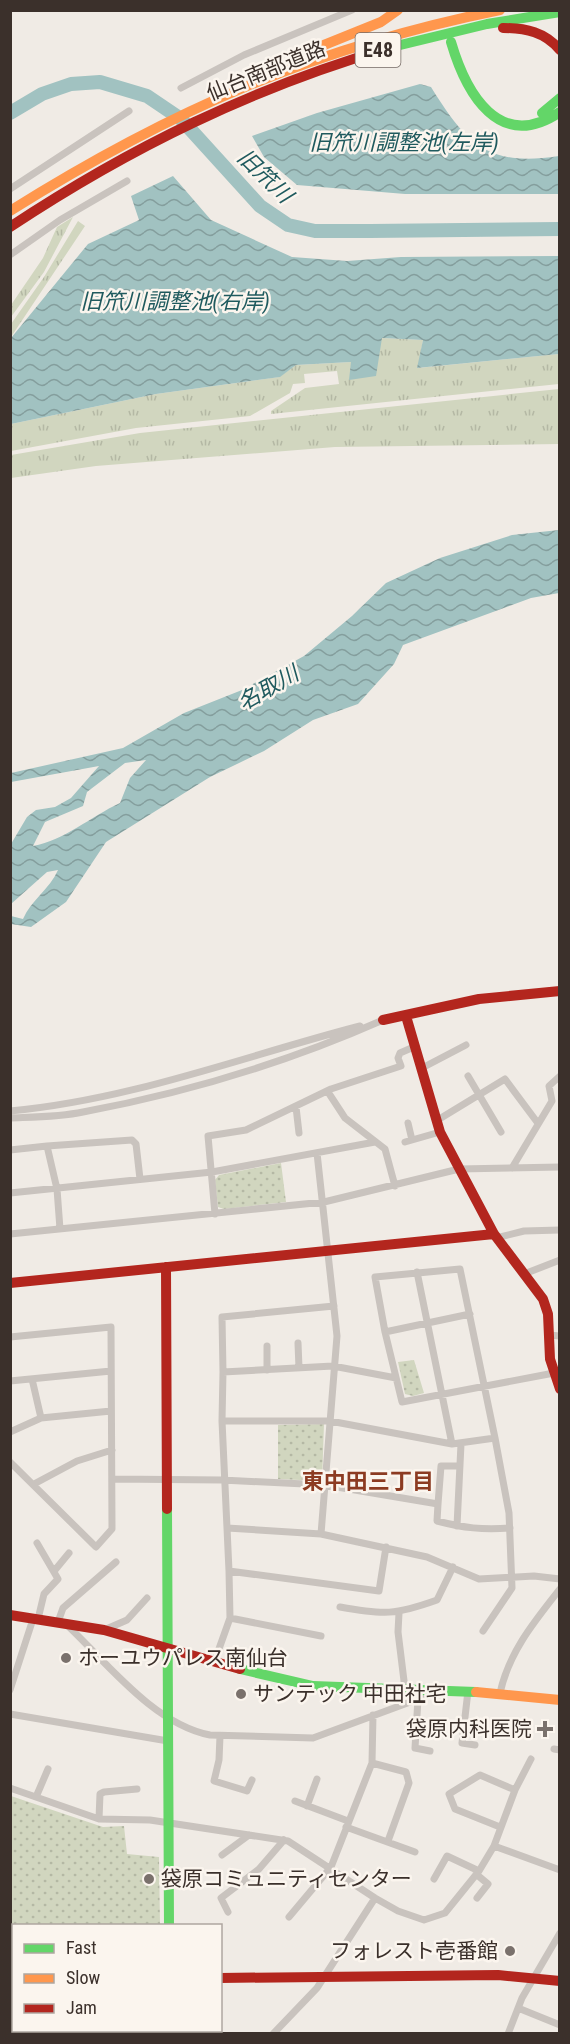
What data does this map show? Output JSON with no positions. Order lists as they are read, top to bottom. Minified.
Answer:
{"streets":{"main road":["E48","仙台南部道路"]},"districts":["東中田三丁目"],"water":["旧笊川調整池(左岸)","旧笊川","旧笊川調整池(右岸)","名取川"],"places":{"other":["ホーユウパレス南仙台","サンテック 中田社宅","袋原コミュニティセンター","フォレスト壱番館"],"health":["袋原内科医院"]},"legend":["Fast","Slow","Jam"]}
